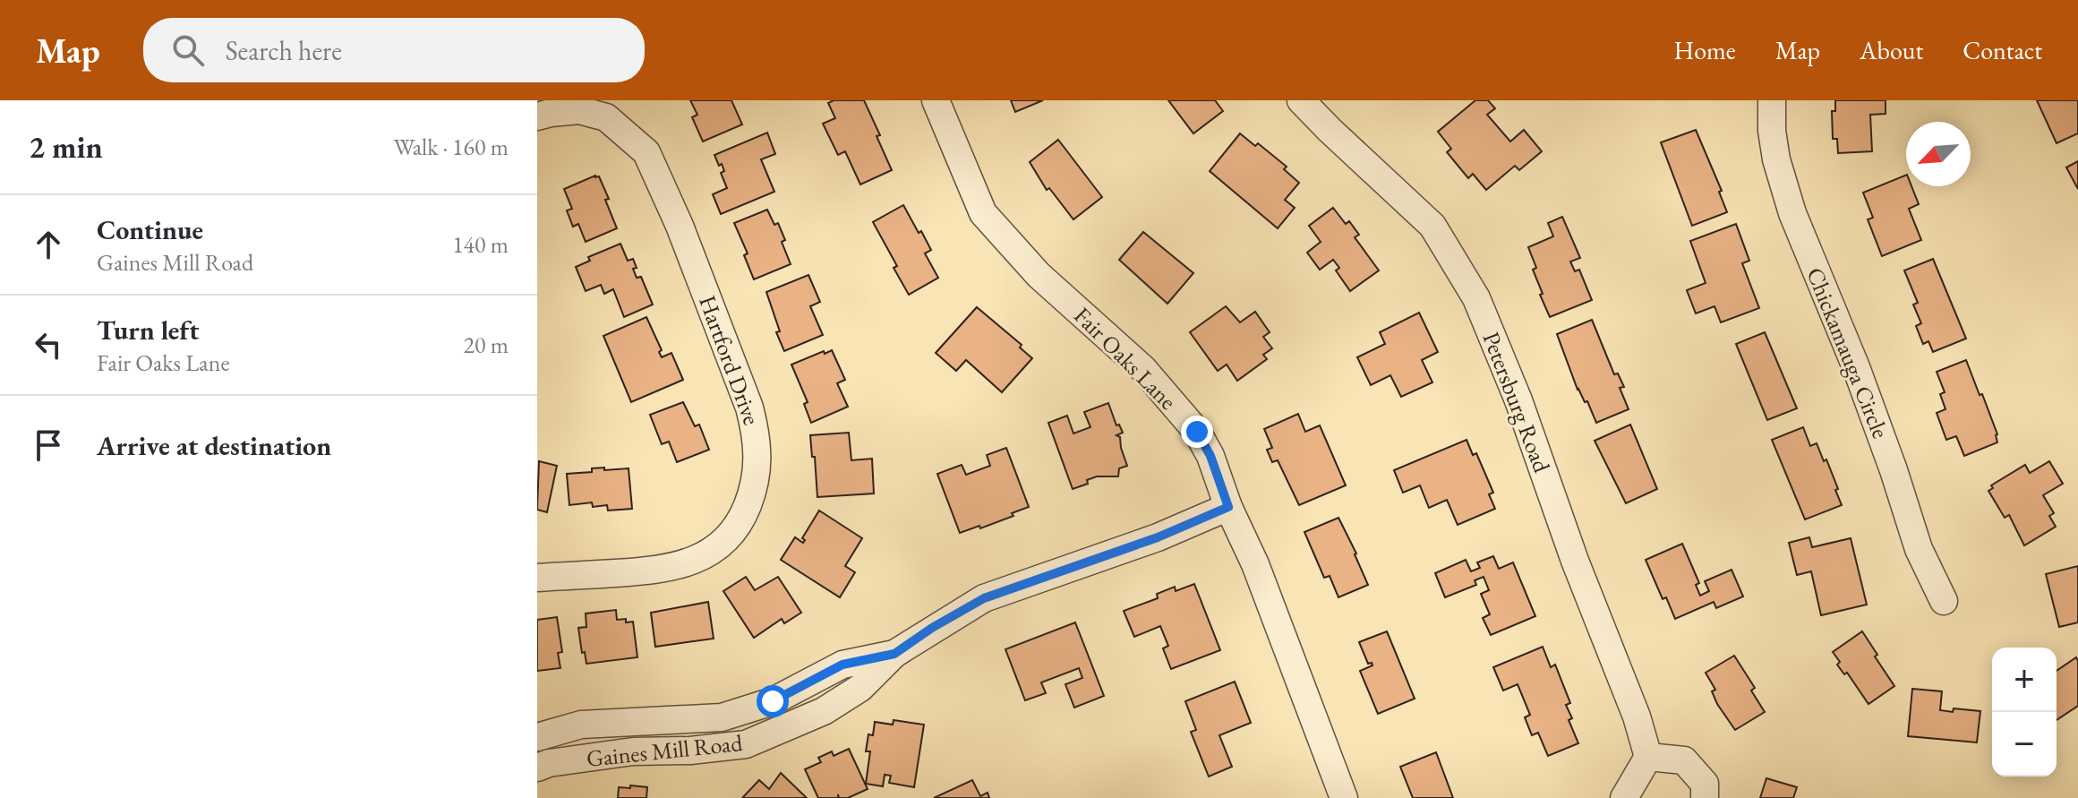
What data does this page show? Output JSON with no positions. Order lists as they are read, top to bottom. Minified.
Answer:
{"streets":{"street":["Chickamauga Circle","Fair Oaks Lane","Hartford Drive","Petersburg Road","Gaines Mill Road"]},"crossings":[["Fair Oaks Lane","Gaines Mill Road"]],"north":"bottom left","page":{"header":"Map","search":"Search here","nav":["Home","Map","About","Contact"],"heading":["2 min","Walk · 160 m"],"list":[["Continue","Gaines Mill Road","140 m"],["Turn left","Fair Oaks Lane","20 m"],"Arrive at destination"],"map_buttons":["+","−"]}}
